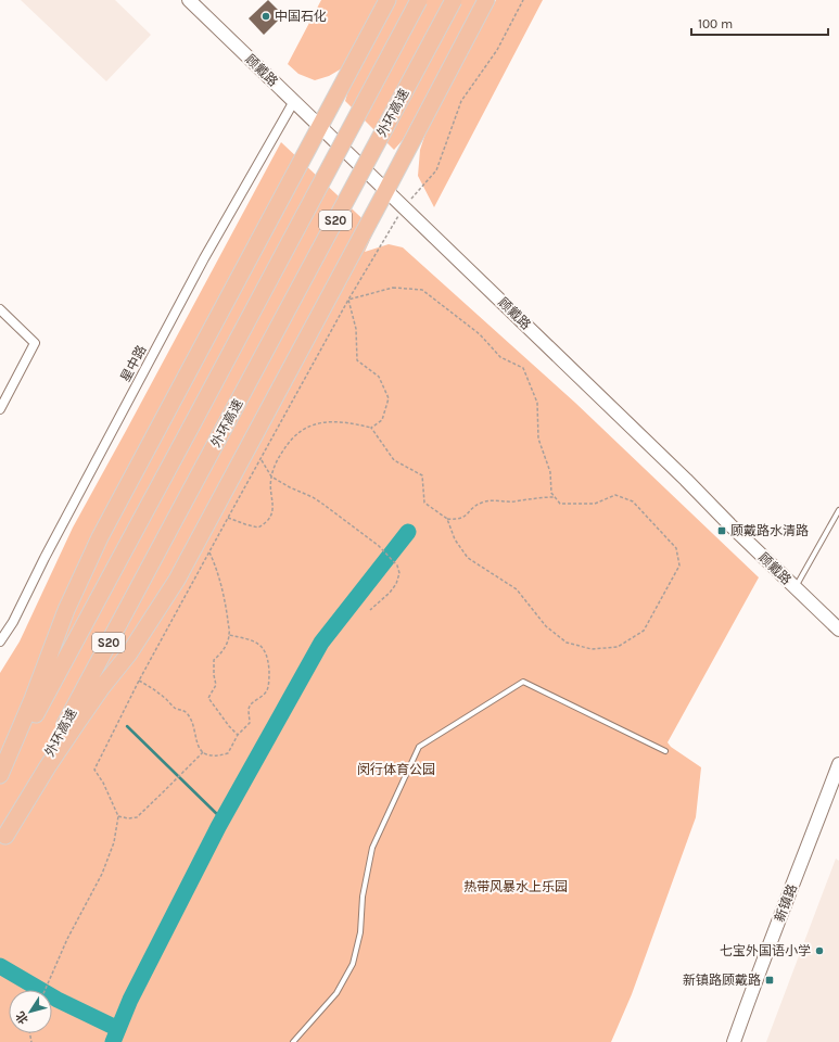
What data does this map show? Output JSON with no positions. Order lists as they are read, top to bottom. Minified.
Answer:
{"streets":{"highway":["外环高速","S20"],"main road":["顾戴路","新镇路"],"street":["星中路"]},"crossings":[["顾戴路","星中路"]],"parks":["闵行体育公园","热带风暴水上乐园"],"places":{"other":["中国石化","七宝外国语小学"],"transit":["顾戴路水清路","新镇路顾戴路"]},"scale_bar":"100 m","north":"bottom left"}
